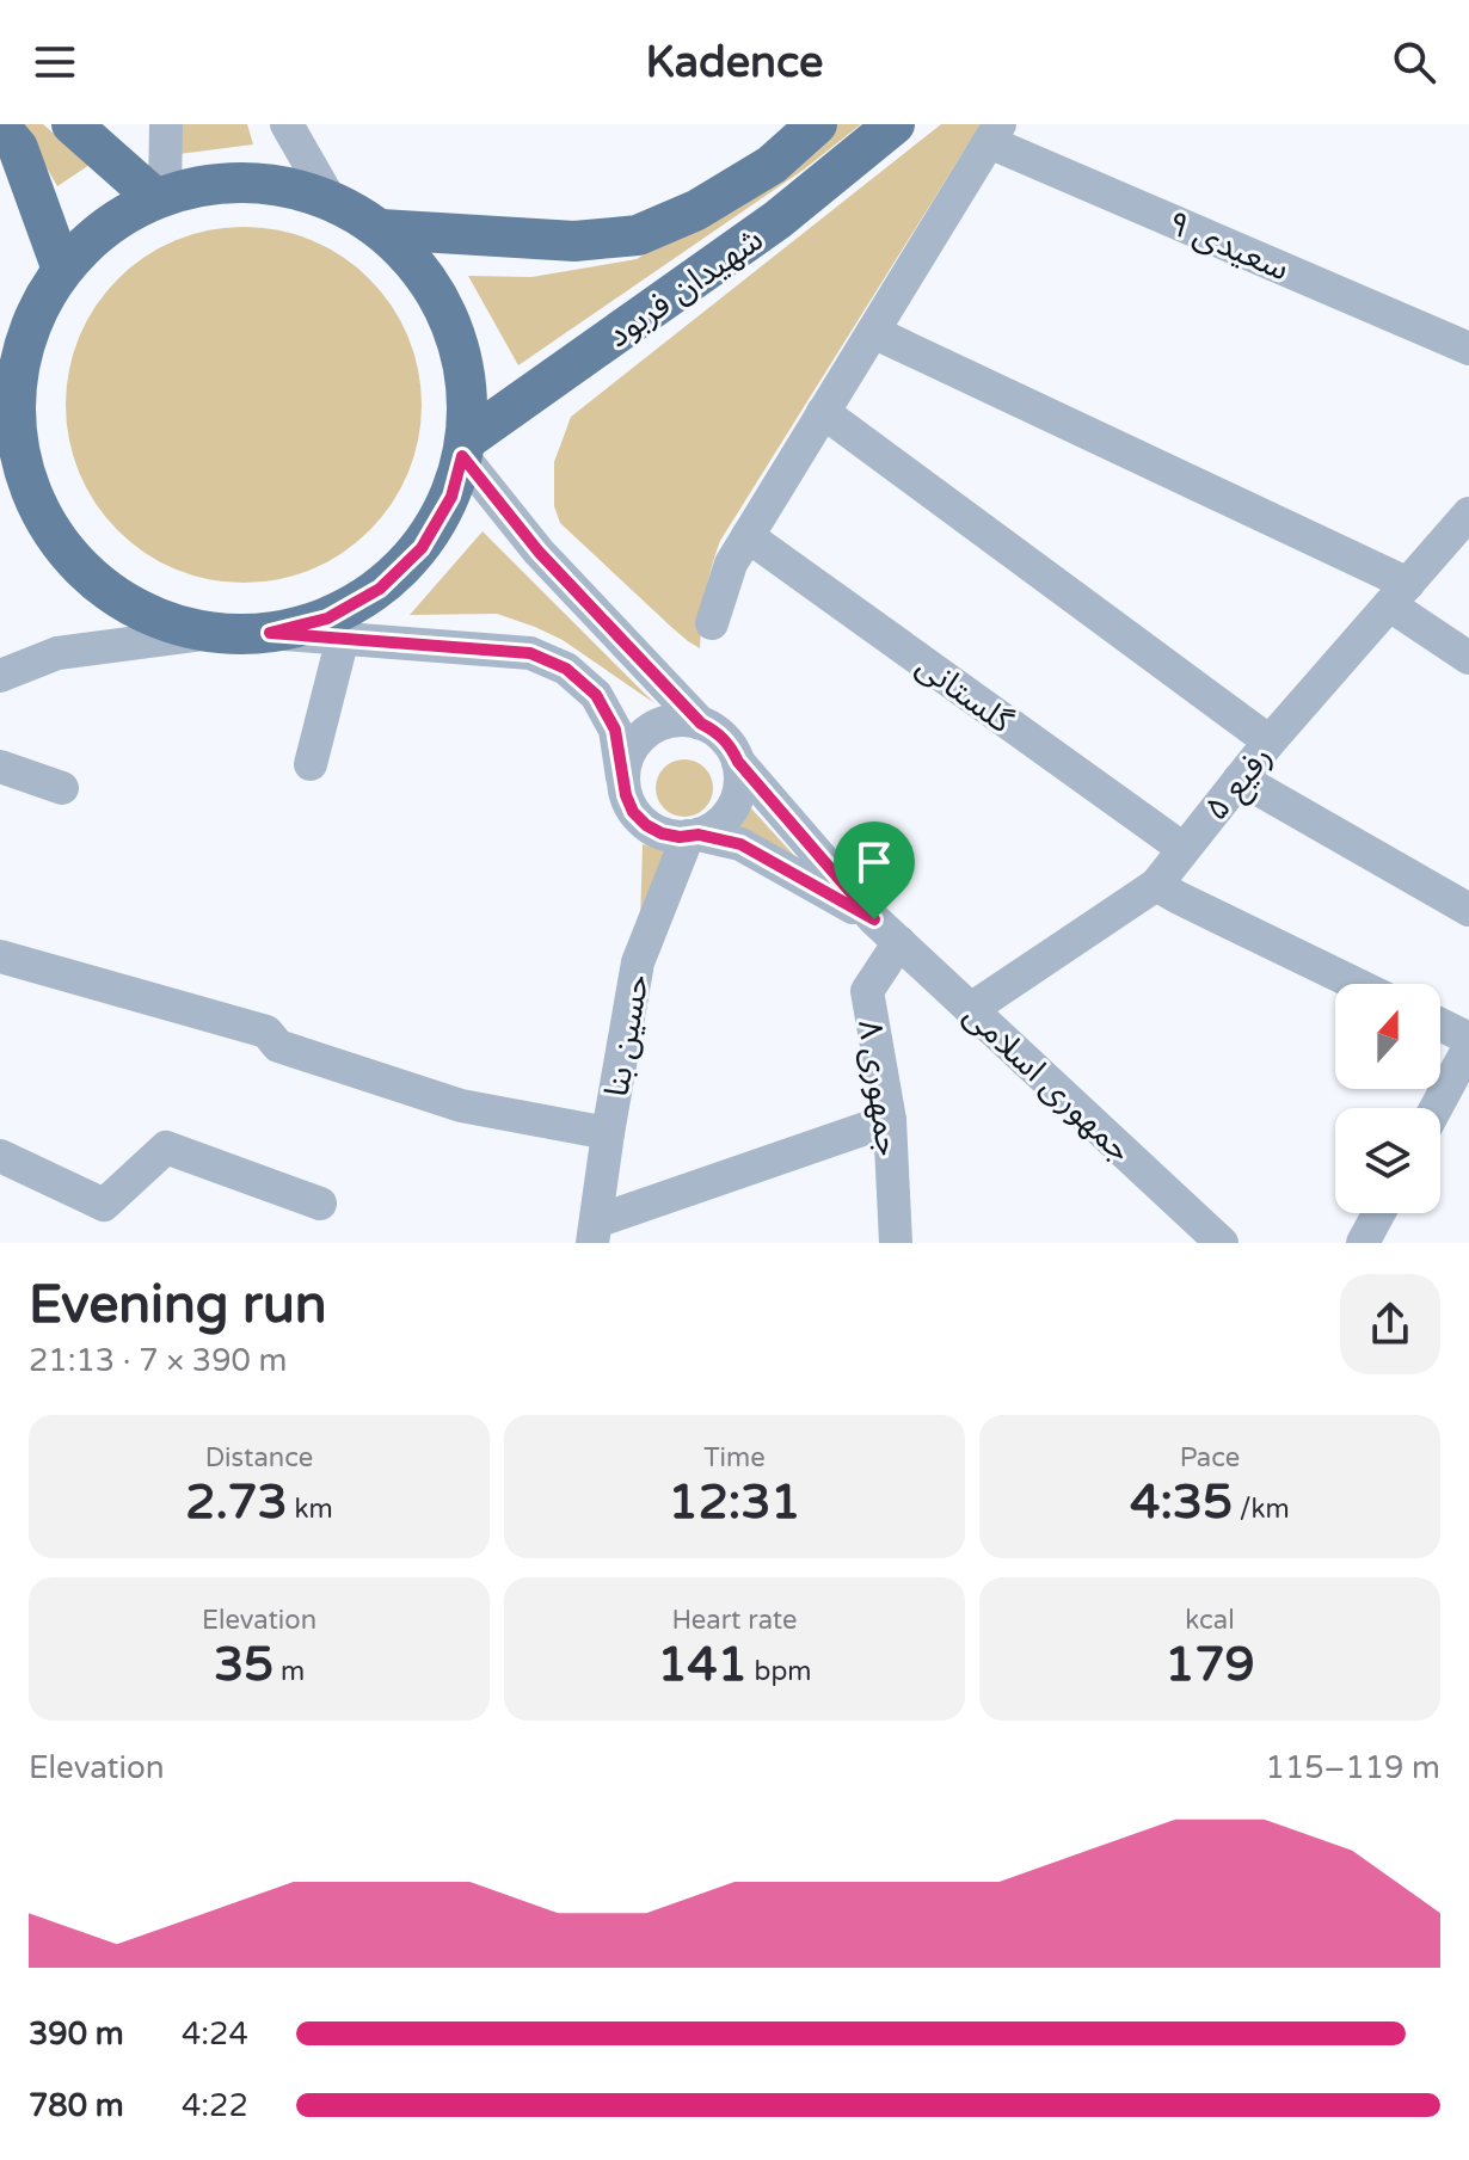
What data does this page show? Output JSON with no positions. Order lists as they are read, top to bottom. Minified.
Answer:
{"streets":{"main road":["شهيدان فربود"],"street":["سعیدی ۹","گلستانی","رفیع ۵","حسین بنا","جمهوری اسلامی","جمهوری ۸"]},"crossings":[["گلستانی","رفیع ۵"],["رفیع ۵","جمهوری اسلامی"],["جمهوری اسلامی","جمهوری ۸"]],"north":"top","page":{"header":"Kadence","heading":["Evening run","21:13 · 7 × 390 m"],"stats":[["Distance","2.73 km"],["Time","12:31"],["Pace","4:35 /km"],["Elevation","35 m"],["Heart rate","141 bpm"],["kcal","179"]],"chart":["Elevation","115–119 m"],"list":[{"name":"390 m","note":"4:24"},{"name":"780 m","note":"4:22"}]}}
